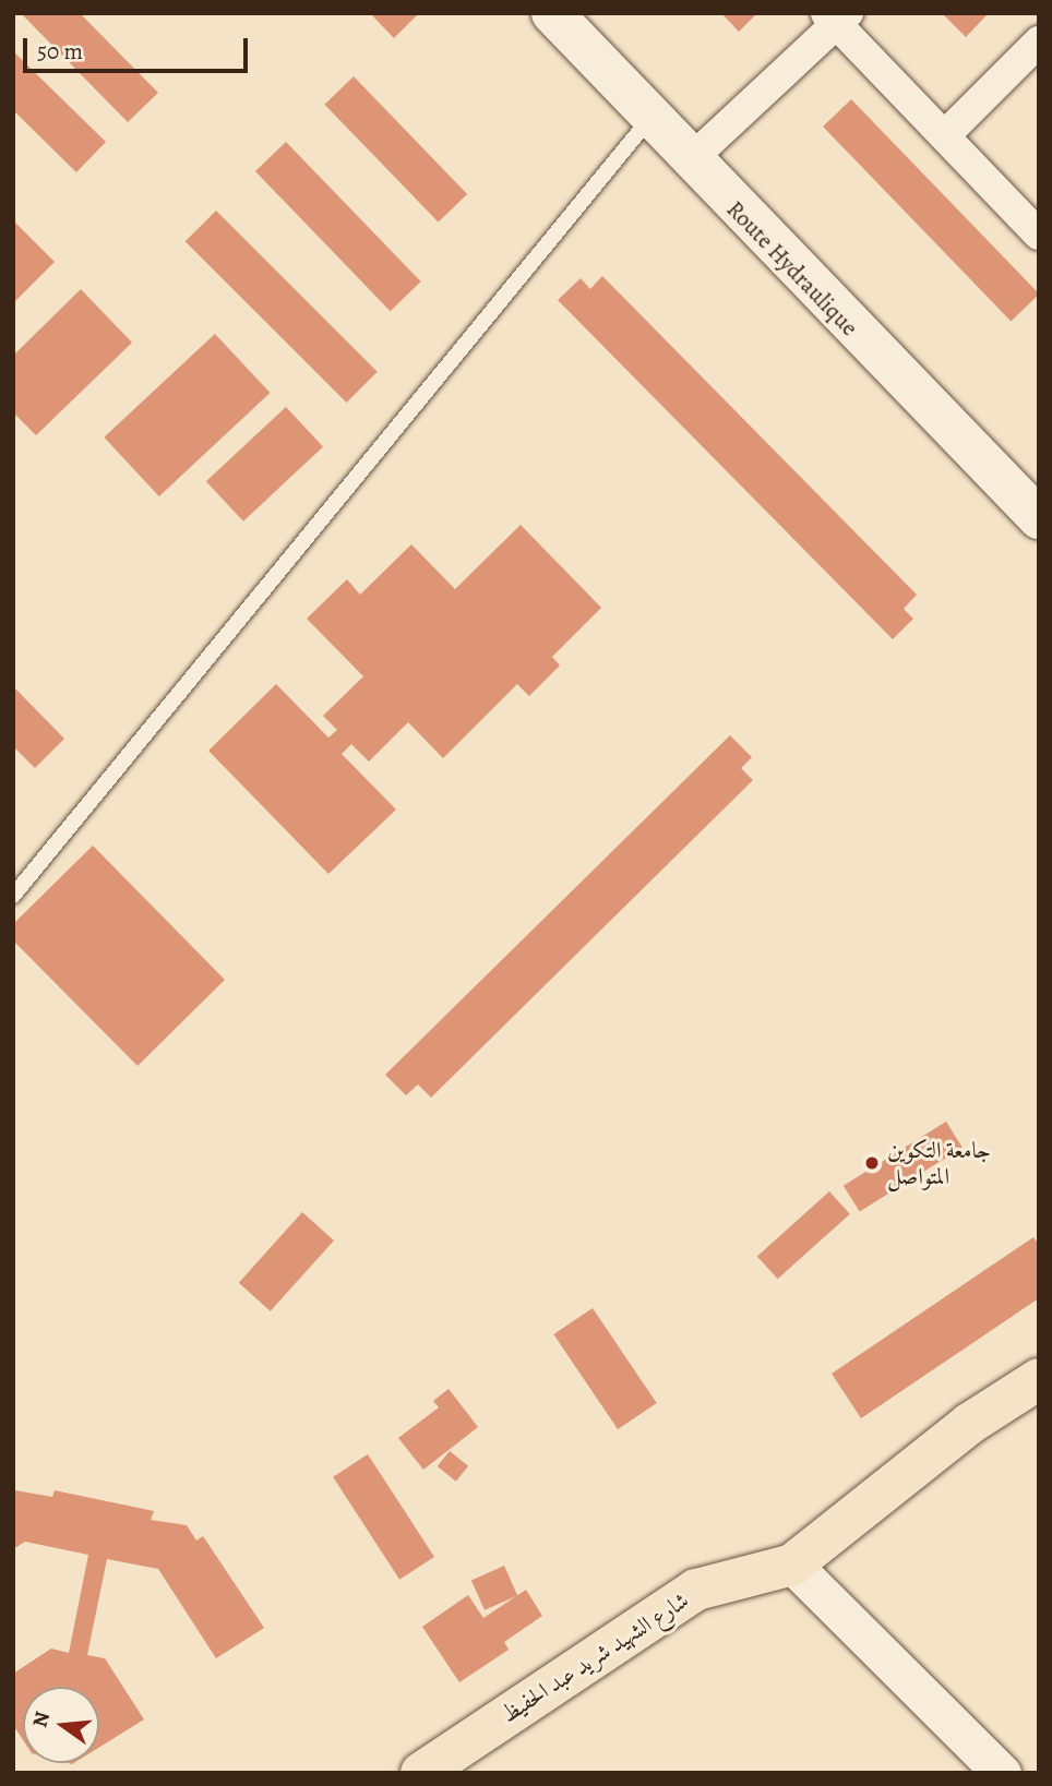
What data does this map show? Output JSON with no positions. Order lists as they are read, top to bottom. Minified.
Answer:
{"streets":{"main road":["Route Hydraulique","شارع الشهيد شريد عبد الحفيظ"]},"places":["جامعة التكوين المتواصل"],"scale_bar":"50 m","north":"left"}
